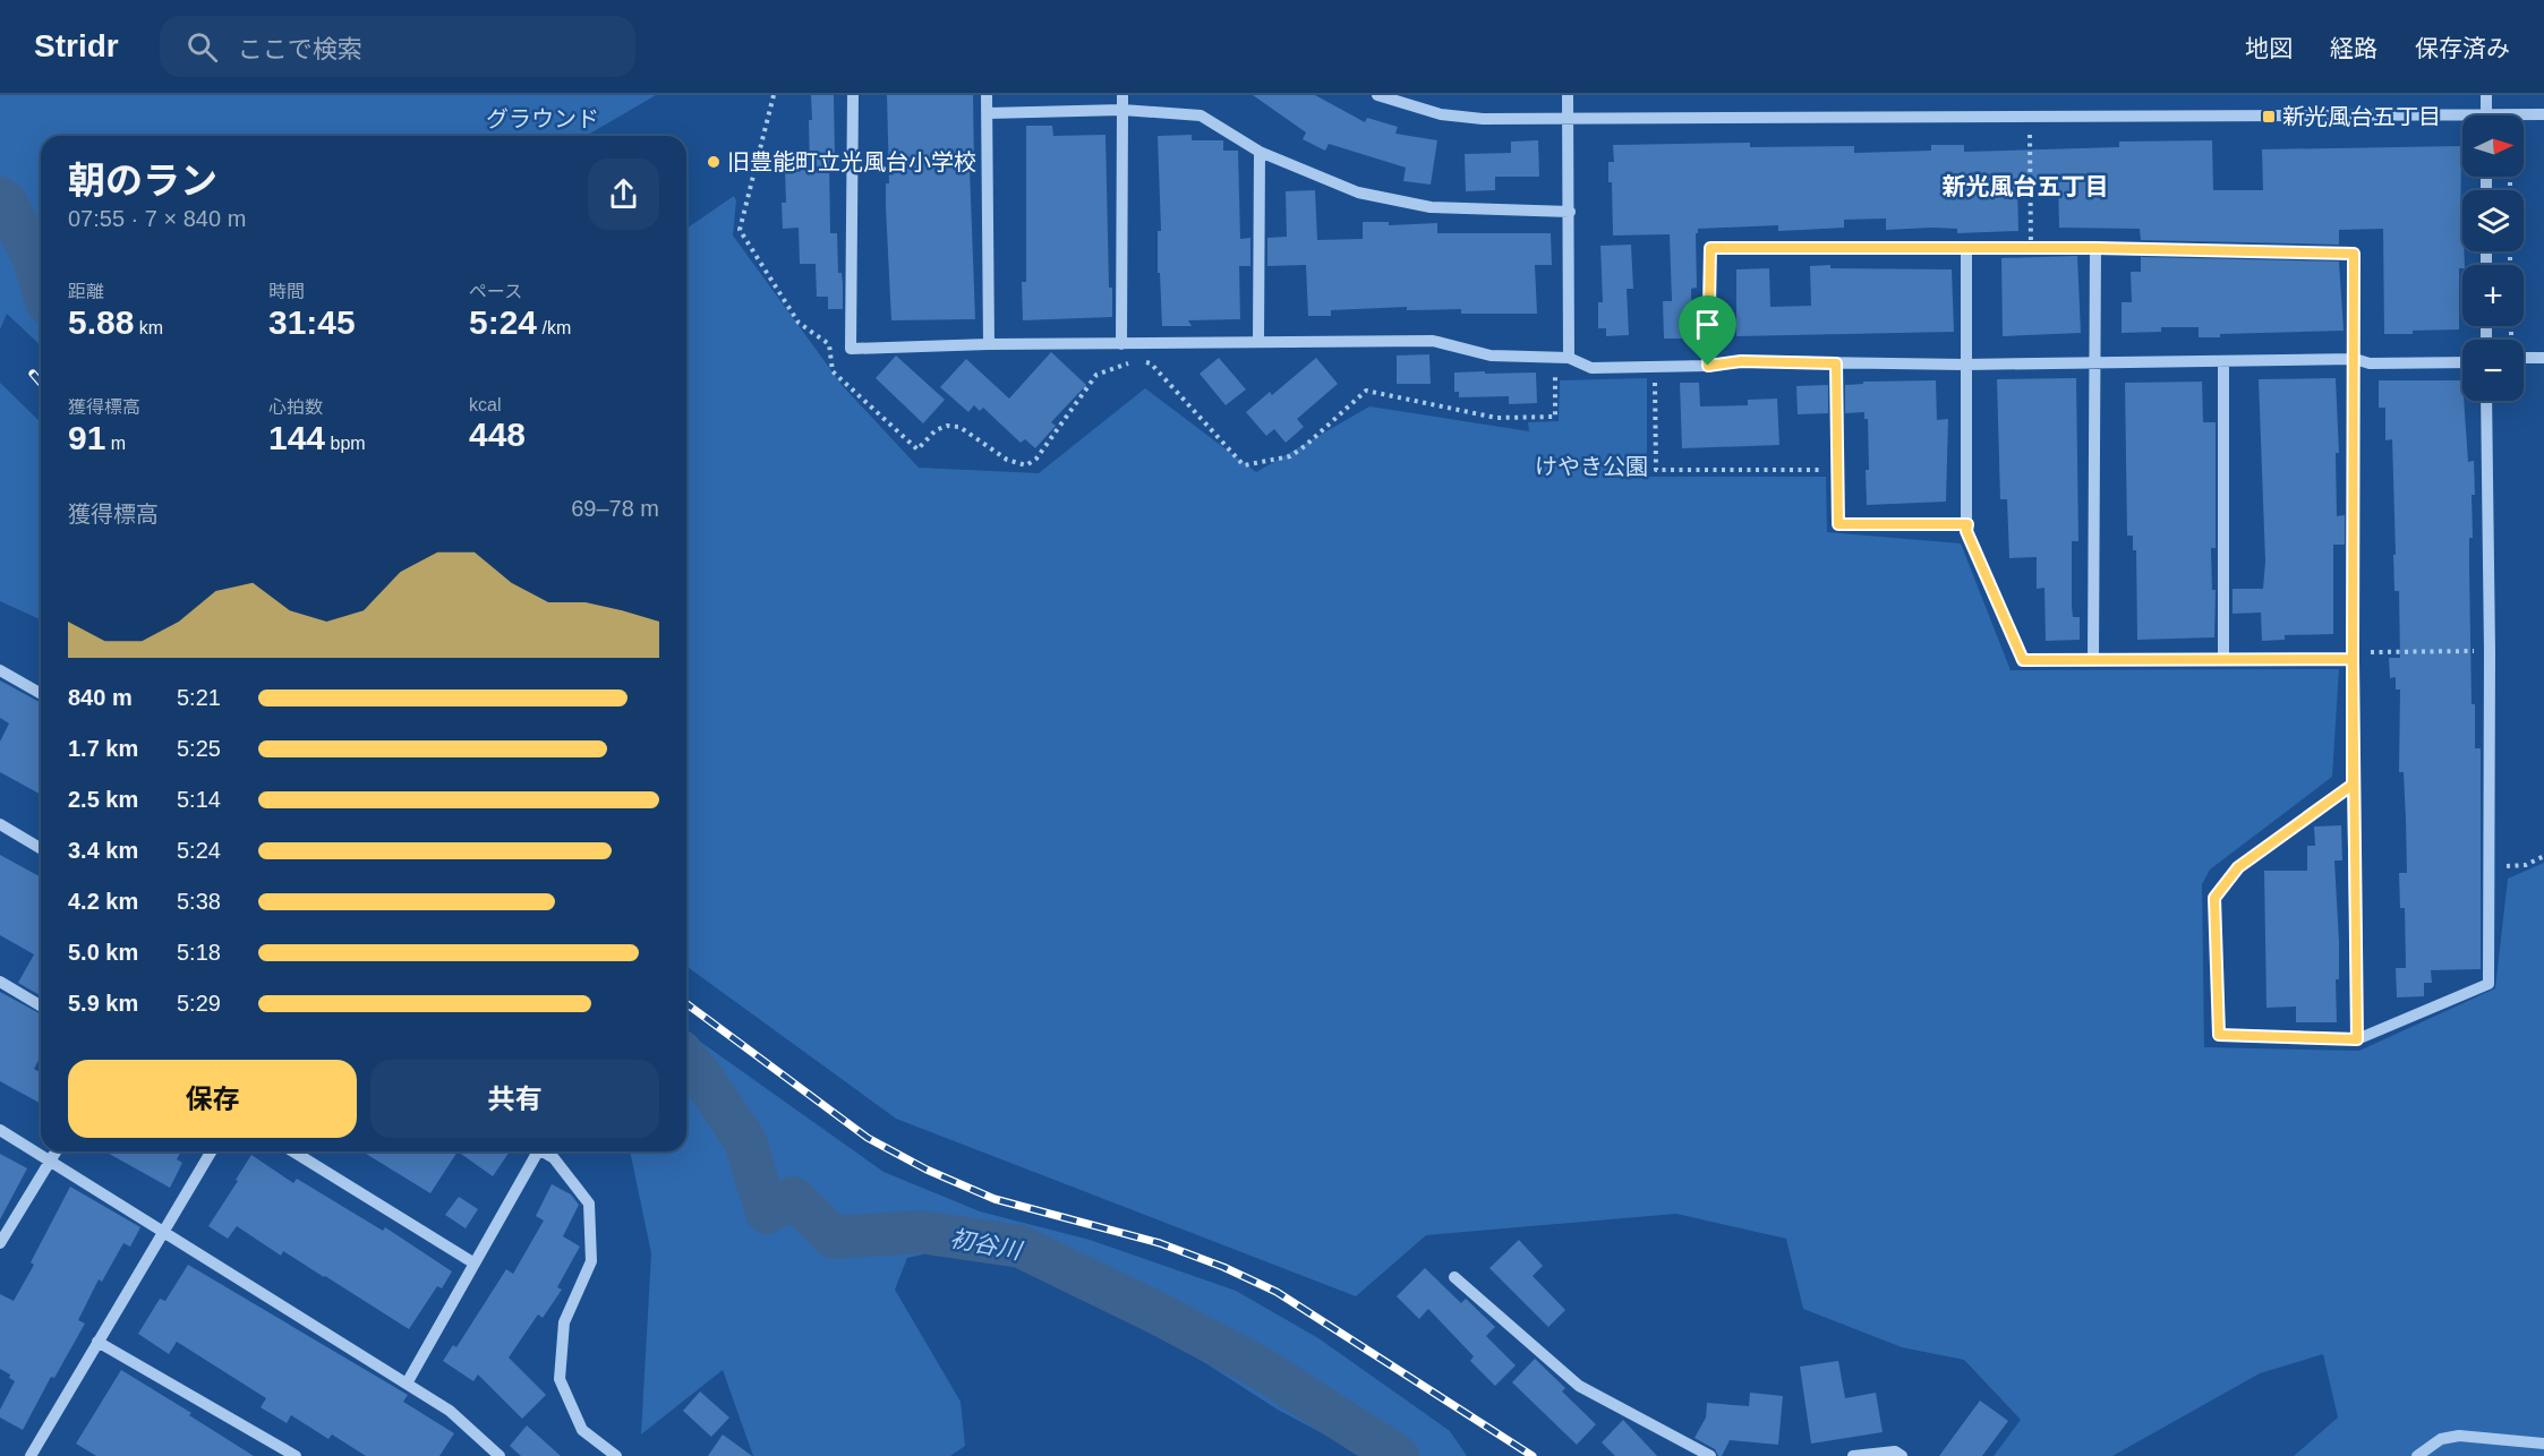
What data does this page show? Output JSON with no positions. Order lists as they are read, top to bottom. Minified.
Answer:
{"districts":["新光風台五丁目"],"water":["初谷川"],"parks":["グラウンド","けやき公園"],"places":{"transit":["新光風台五丁目"],"other":["旧豊能町立光風台小学校"]},"north":"right","page":{"header":"Stridr","search":"ここで検索","nav":["地図","経路","保存済み"],"map_buttons":["+","−"],"heading":["朝のラン","07:55 · 7 × 840 m"],"stats":[["距離","5.88 km"],["時間","31:45"],["ペース","5:24 /km"],["獲得標高","91 m"],["心拍数","144 bpm"],["kcal","448"]],"chart":["獲得標高","69–78 m"],"list":[{"name":"840 m","note":"5:21"},{"name":"1.7 km","note":"5:25"},{"name":"2.5 km","note":"5:14"},{"name":"3.4 km","note":"5:24"},{"name":"4.2 km","note":"5:38"},{"name":"5.0 km","note":"5:18"},{"name":"5.9 km","note":"5:29"}],"buttons":["保存","共有"]}}
